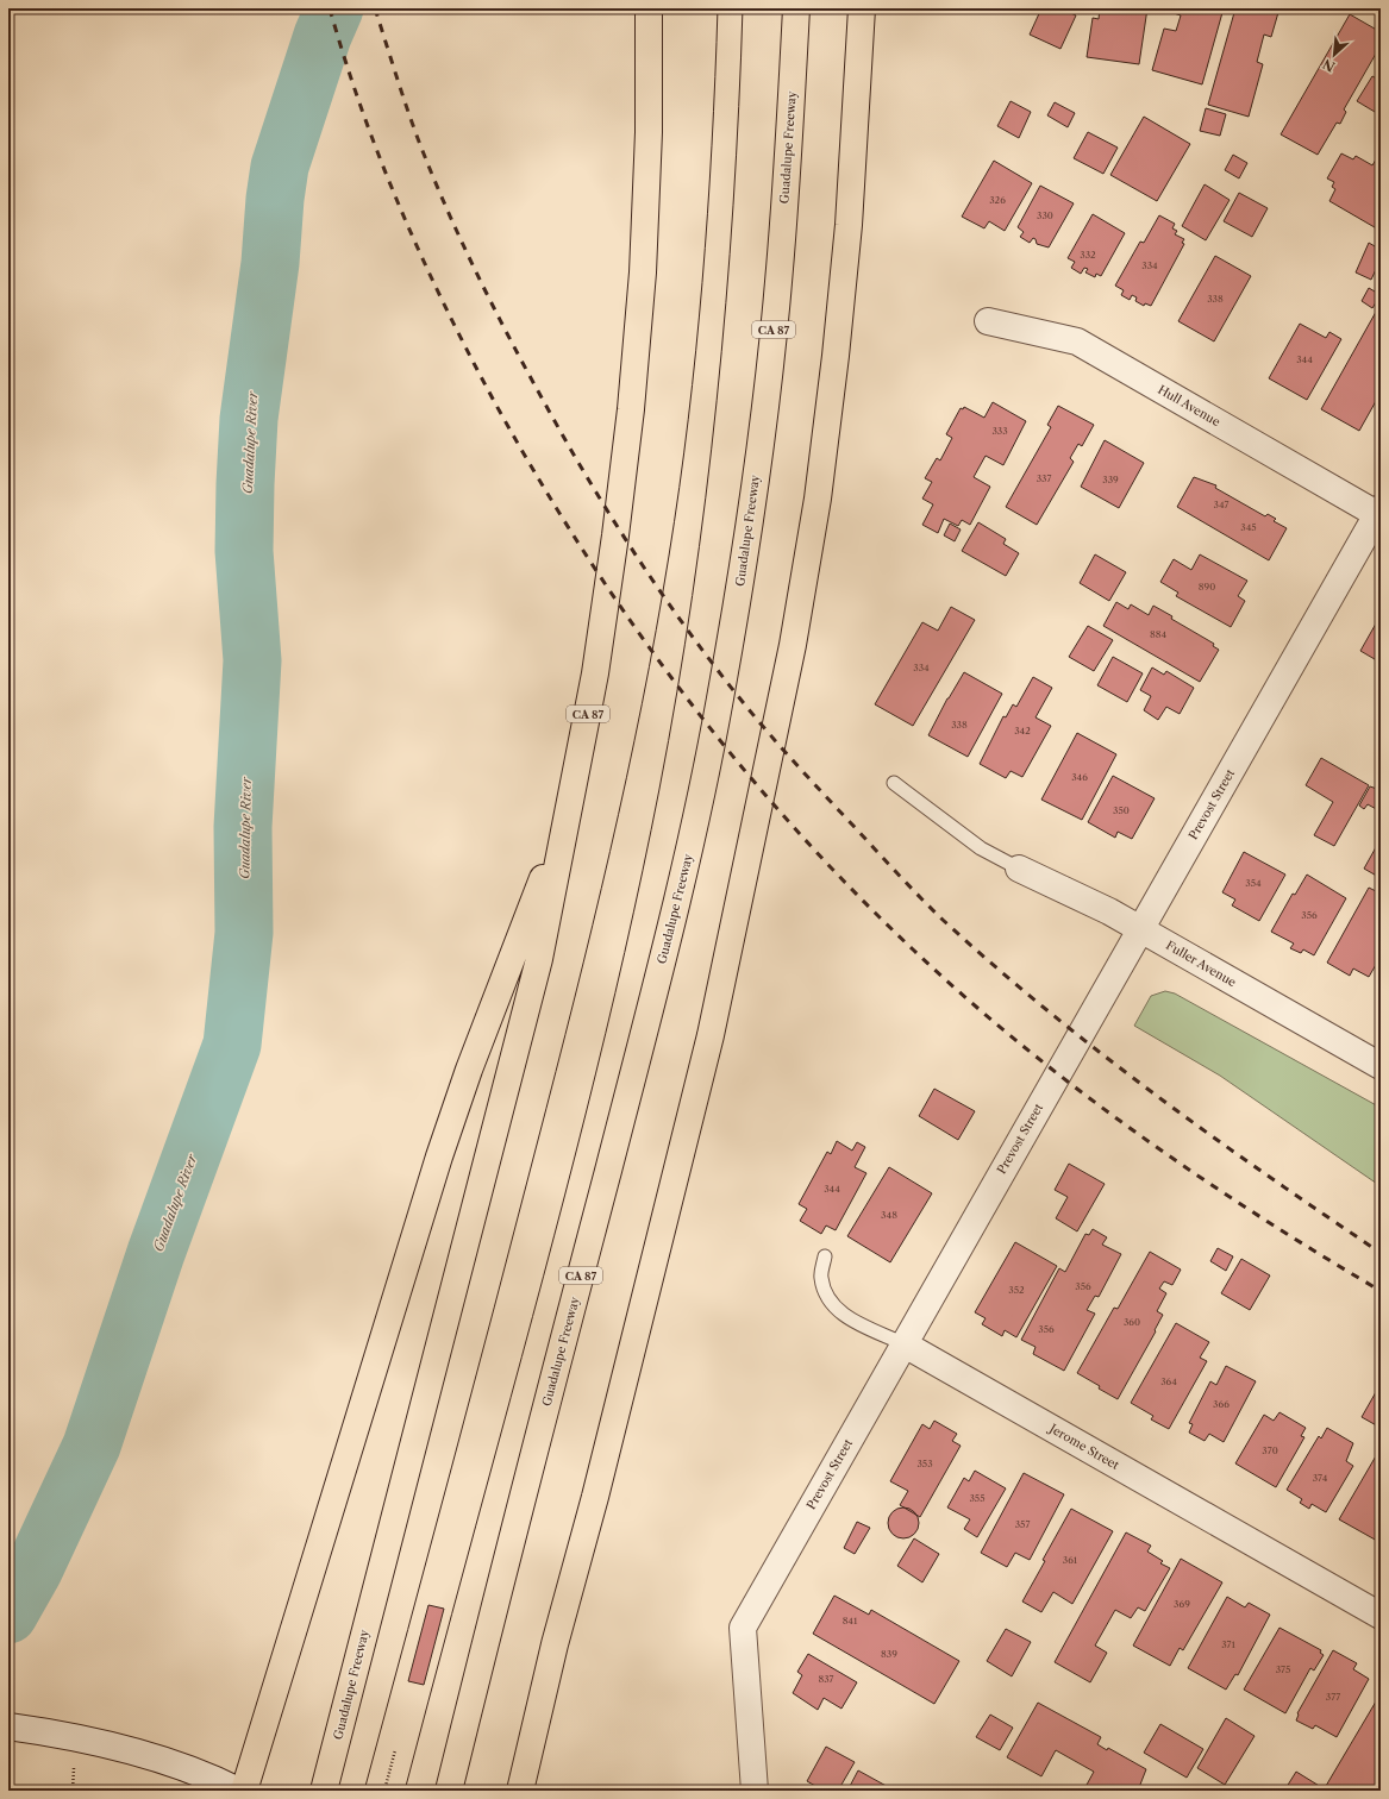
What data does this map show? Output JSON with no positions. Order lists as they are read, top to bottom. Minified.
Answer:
{"streets":{"highway":["Guadalupe Freeway","CA 87"],"street":["Hull Avenue","Prevost Street","Fuller Avenue","Jerome Street"]},"crossings":[["Hull Avenue","Prevost Street"],["Prevost Street","Fuller Avenue"],["Prevost Street","Jerome Street"]],"water":["Guadalupe River"],"house_numbers":["326","330","332","334","338","344","333","337","339","347","345","890","884","334","338","342","346","350","354","356","344","348","356","352","360","356","364","366","370","353","374","355","357","361","369","841","371","839","375","837","377"],"north":"bottom left"}
